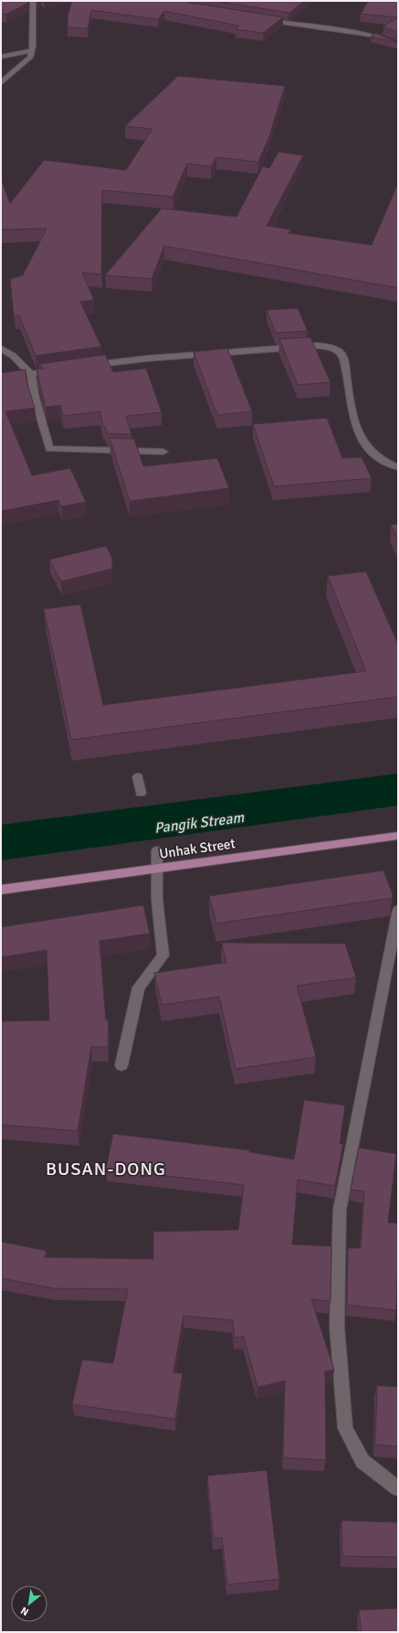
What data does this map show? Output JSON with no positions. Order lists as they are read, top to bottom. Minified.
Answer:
{"streets":{"main road":["Unhak Street"]},"districts":["BUSAN-DONG"],"water":["Pangik Stream"],"north":"bottom left"}
